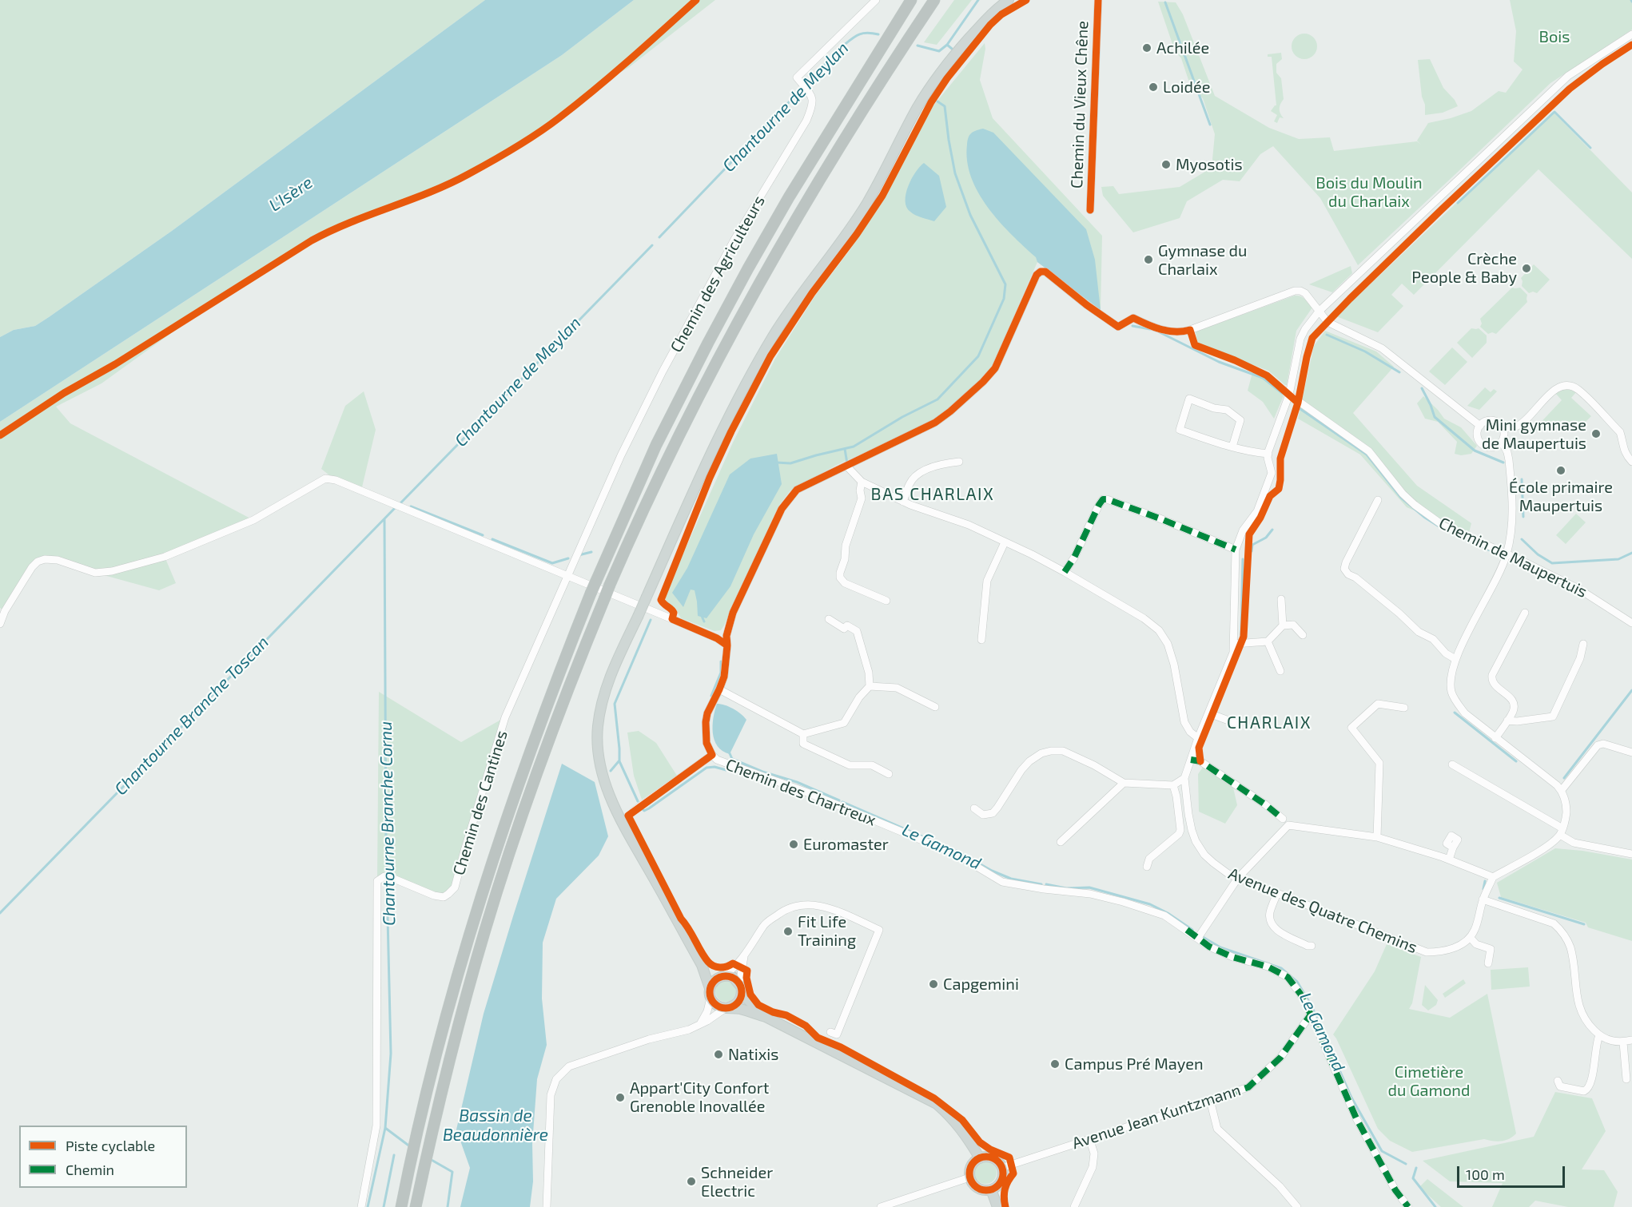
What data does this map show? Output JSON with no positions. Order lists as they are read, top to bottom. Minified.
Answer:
{"streets":{"street":["Chemin du Vieux Chêne","Chemin des Agriculteurs","Chemin de Maupertuis","Chemin des Chartreux","Chemin des Cantines","Avenue des Quatre Chemins","Avenue Jean Kuntzmann"]},"crossings":[["Chemin des Agriculteurs","Chemin des Cantines"],["Chemin de Maupertuis","Avenue des Quatre Chemins"],["Chemin des Chartreux","Avenue Jean Kuntzmann"]],"districts":["BAS CHARLAIX","CHARLAIX"],"water":["Chantourne de Meylan","L'Isère","Chantourne Branche Toscan","Chantourne Branche Cornu","Le Gamond","Bassin de Beaudonnière"],"parks":["Bois","Bois du Moulin du Charlaix","Cimetière du Gamond"],"places":["Achilée","Loidée","Myosotis","Gymnase du Charlaix","Crèche People & Baby","Mini gymnase de Maupertuis","École primaire Maupertuis","Euromaster","Fit Life Training","Capgemini","Natixis","Campus Pré Mayen","Appart'City Confort Grenoble Inovallée","Schneider Electric"],"legend":["Piste cyclable","Chemin"],"scale_bar":"100 m"}
